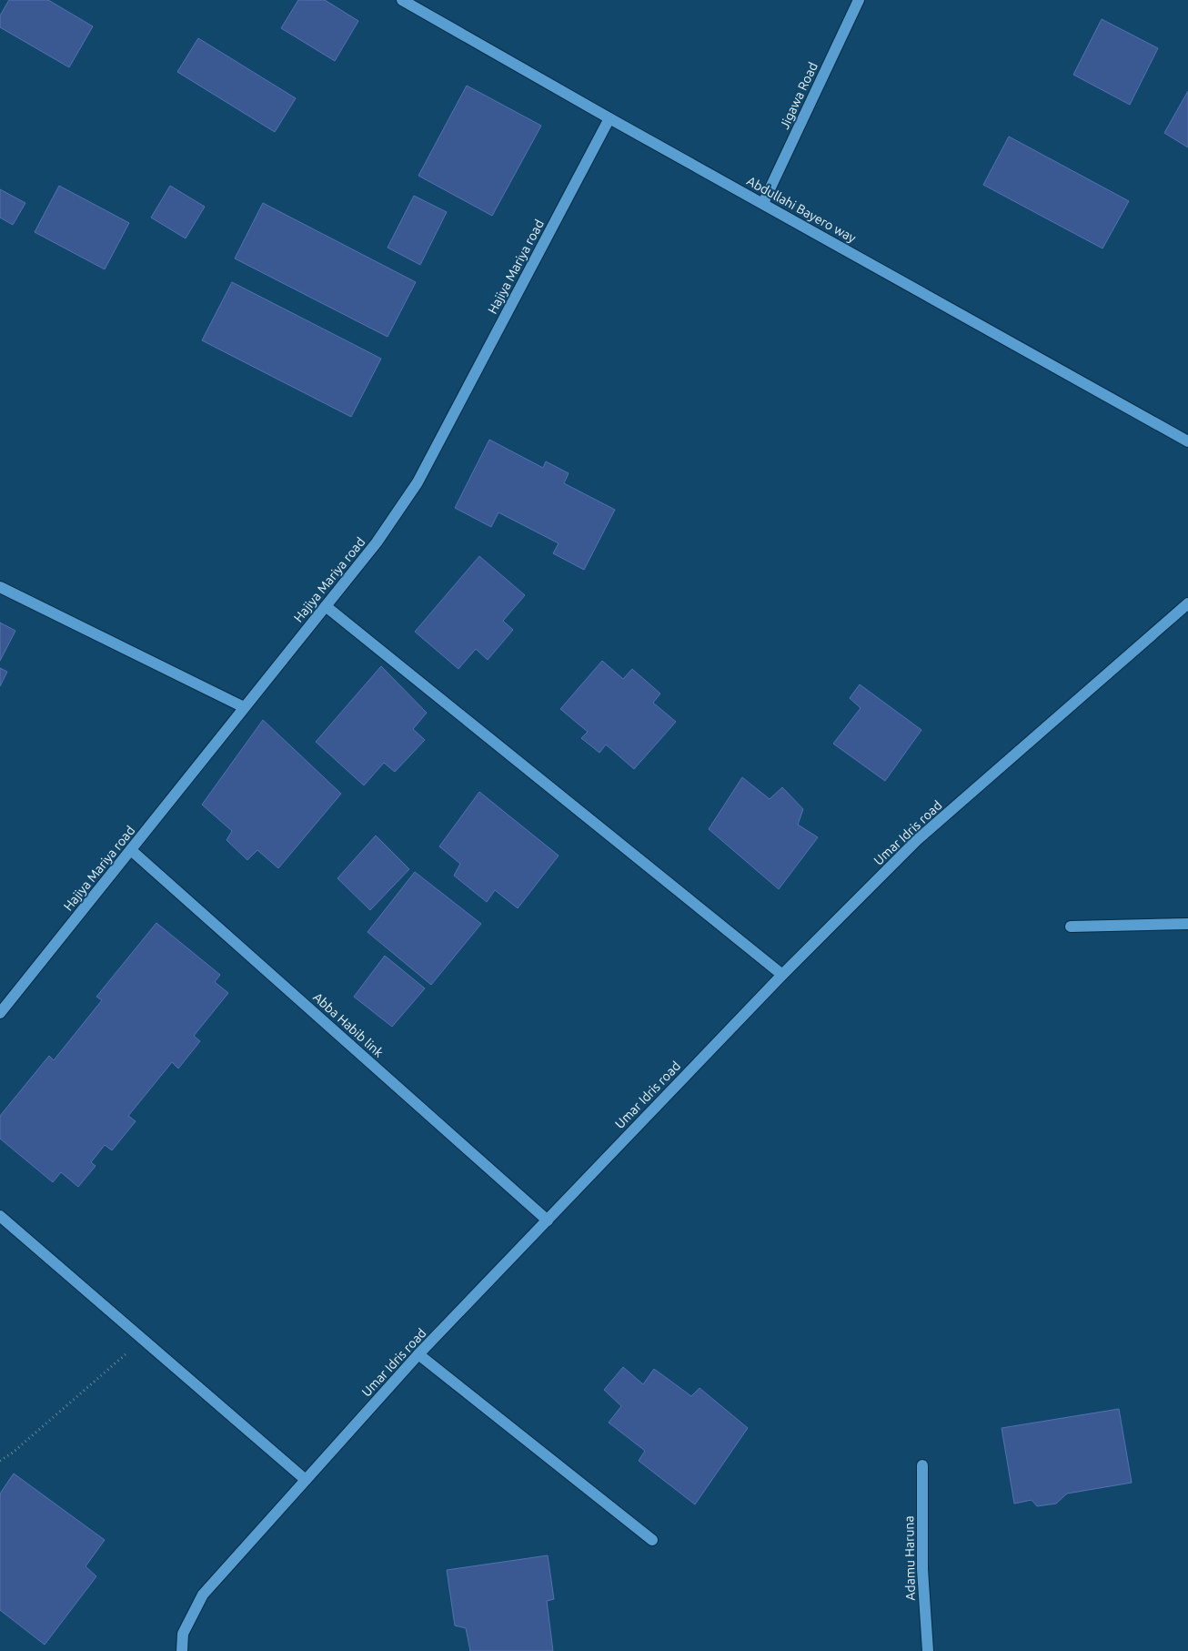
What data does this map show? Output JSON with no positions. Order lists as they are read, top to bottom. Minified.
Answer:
{"streets":{"street":["Jigawa Road","Abdullahi Bayero way","Hajiya Mariya road","Umar Idris road","Abba Habib link","Adamu Haruna"]},"crossings":[["Jigawa Road","Abdullahi Bayero way"],["Abdullahi Bayero way","Hajiya Mariya road"],["Hajiya Mariya road","Abba Habib link"],["Umar Idris road","Abba Habib link"]]}
